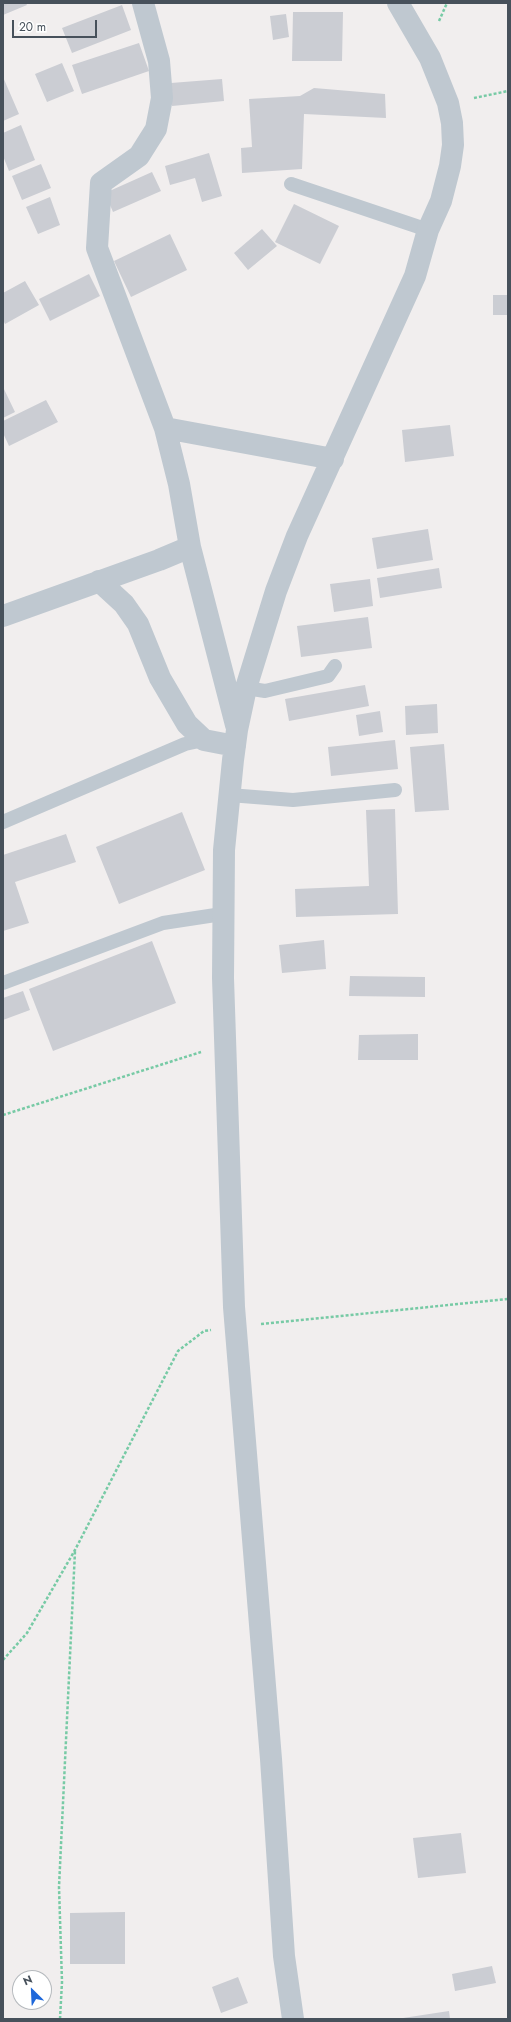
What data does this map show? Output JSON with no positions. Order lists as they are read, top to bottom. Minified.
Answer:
{"scale_bar":"20 m","north":"top left"}
